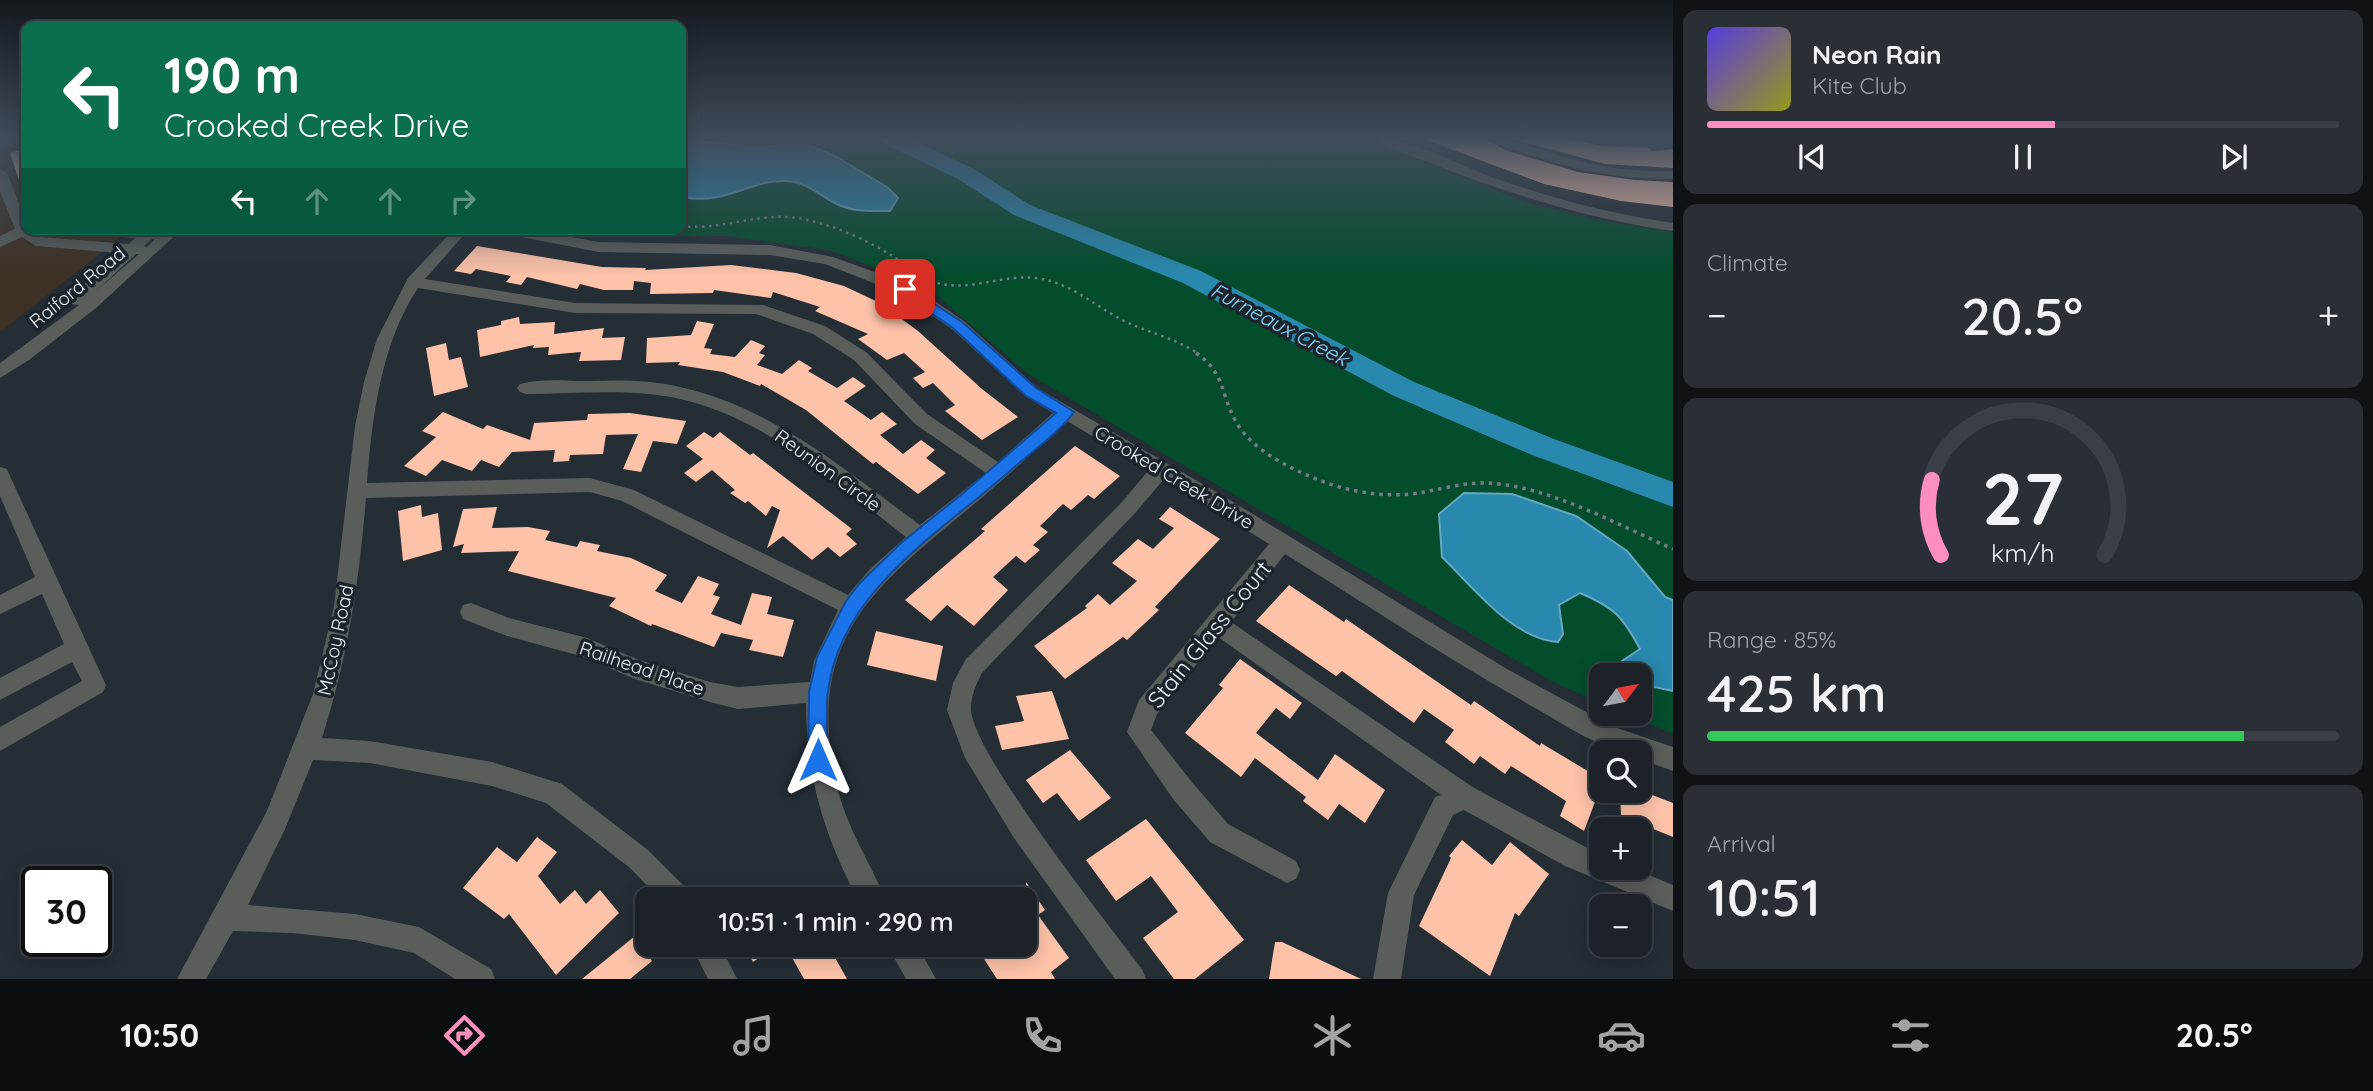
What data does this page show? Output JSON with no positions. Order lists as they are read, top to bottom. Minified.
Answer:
{"streets":{"street":["Raiford Road","Reunion Circle","Crooked Creek Drive","Stain Glass Court","McCoy Road","Railhead Place"]},"crossings":[["Crooked Creek Drive","Stain Glass Court"]],"water":["Furneaux Creek"],"north":"top right","page":{"turn":["190 m","Crooked Creek Drive"],"song":["Neon Rain","Kite Club"],"tile":["Climate",["Range · 85%","425 km"],["Arrival","10:51"]],"heat":["−","20.5°","+"],"map_buttons":["+","−"],"limit":"30","trip":"10:51 · 1 min · 290 m","tabs":["10:50","20.5°"],"gauge":["27","km/h"]}}
